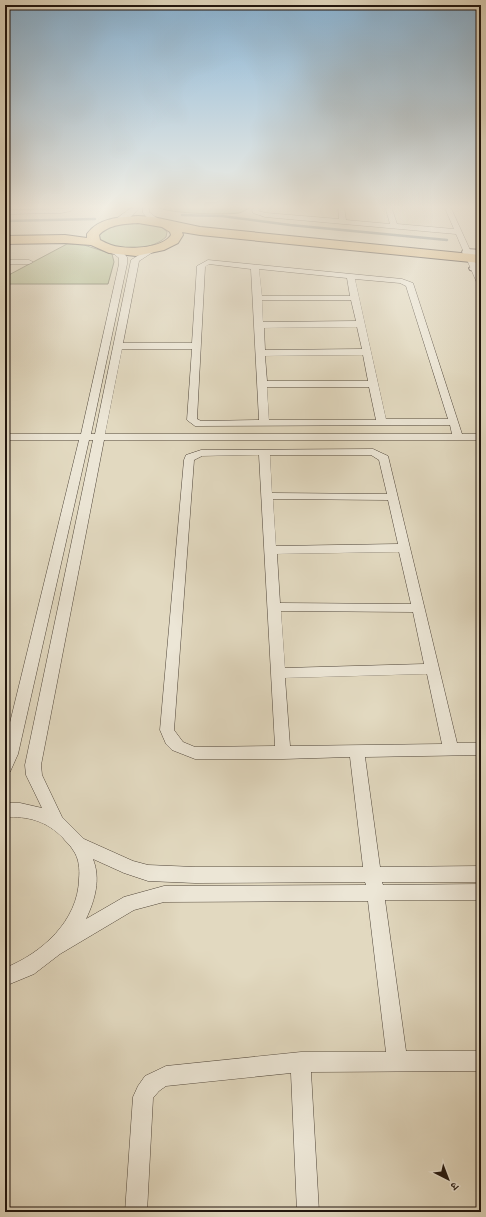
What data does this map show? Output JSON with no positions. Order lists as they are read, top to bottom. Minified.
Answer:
{"north":"bottom right"}
